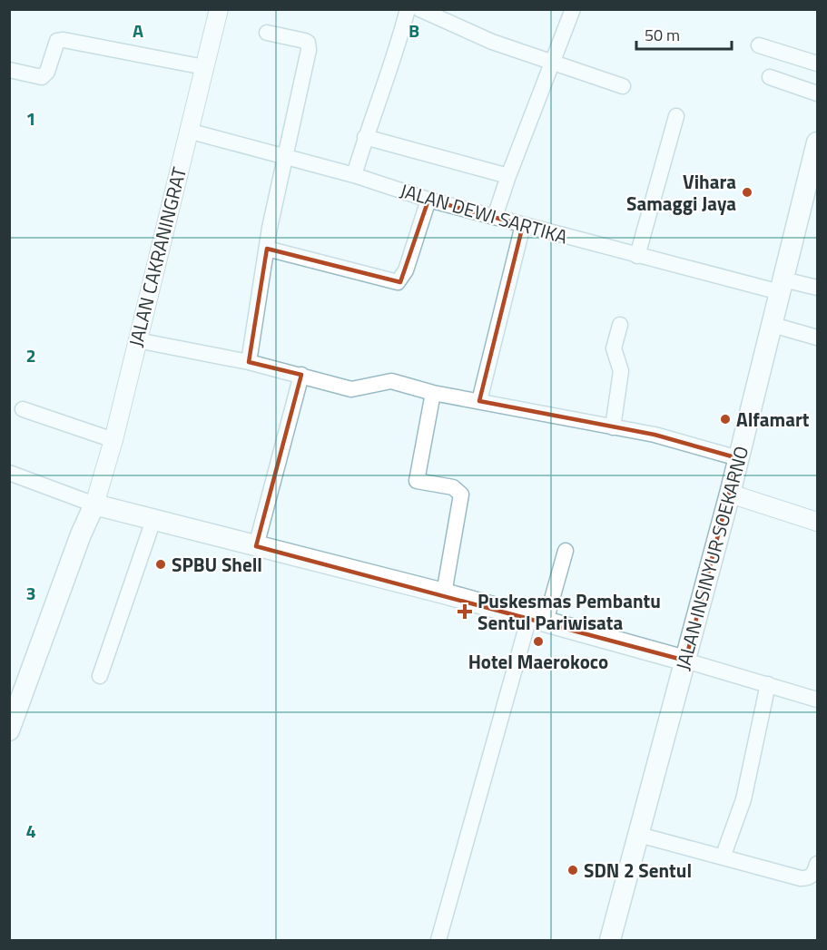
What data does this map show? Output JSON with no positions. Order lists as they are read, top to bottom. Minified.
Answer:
{"streets":{"main road":["JALAN INSINYUR SOEKARNO"],"street":["JALAN DEWI SARTIKA","JALAN CAKRANINGRAT"]},"crossings":[["JALAN DEWI SARTIKA","JALAN CAKRANINGRAT"],["JALAN DEWI SARTIKA","JALAN INSINYUR SOEKARNO"]],"places":{"other":["Vihara Samaggi Jaya","Alfamart","SPBU Shell","Hotel Maerokoco","SDN 2 Sentul"],"health":["Puskesmas Pembantu Sentul Pariwisata"]},"scale_bar":"50 m","grid":{"columns":["A","B"],"rows":["1","2","3","4"]}}
